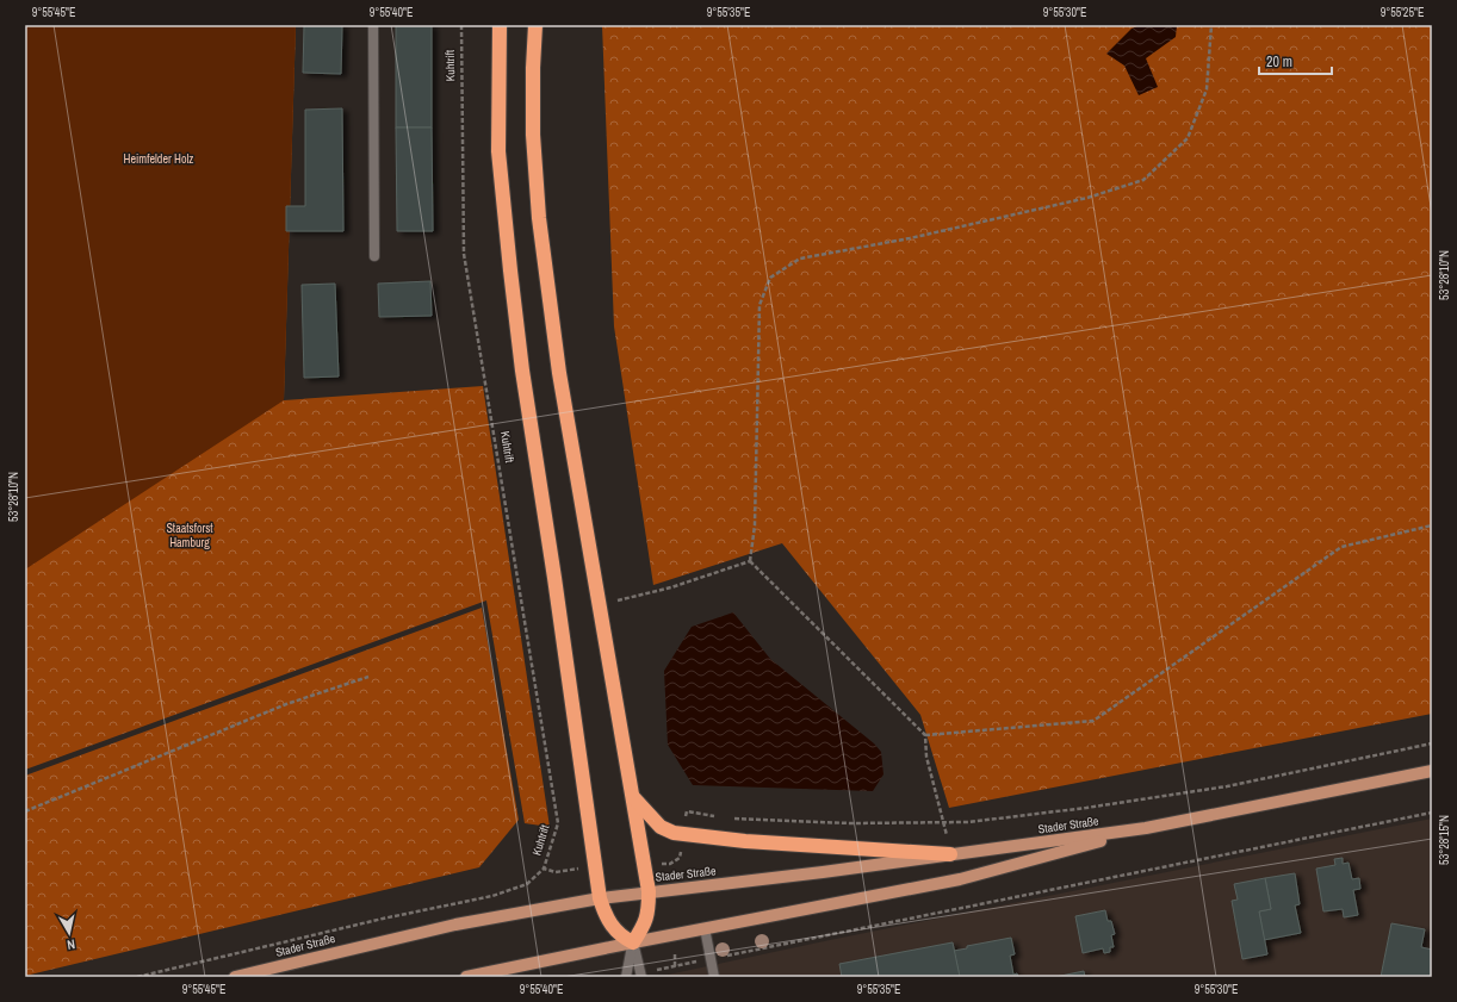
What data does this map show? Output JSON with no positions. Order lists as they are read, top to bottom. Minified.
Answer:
{"streets":{"main road":["Stader Straße"],"path":["Kuhtrift"]},"parks":["Heimfelder Holz","Staatsforst Hamburg"],"scale_bar":"20 m","north":"bottom","coordinates":["9°55'45\"E","9°55'40\"E","9°55'35\"E","9°55'30\"E","9°55'25\"E","53°28'10\"N","53°28'15\"N"]}
